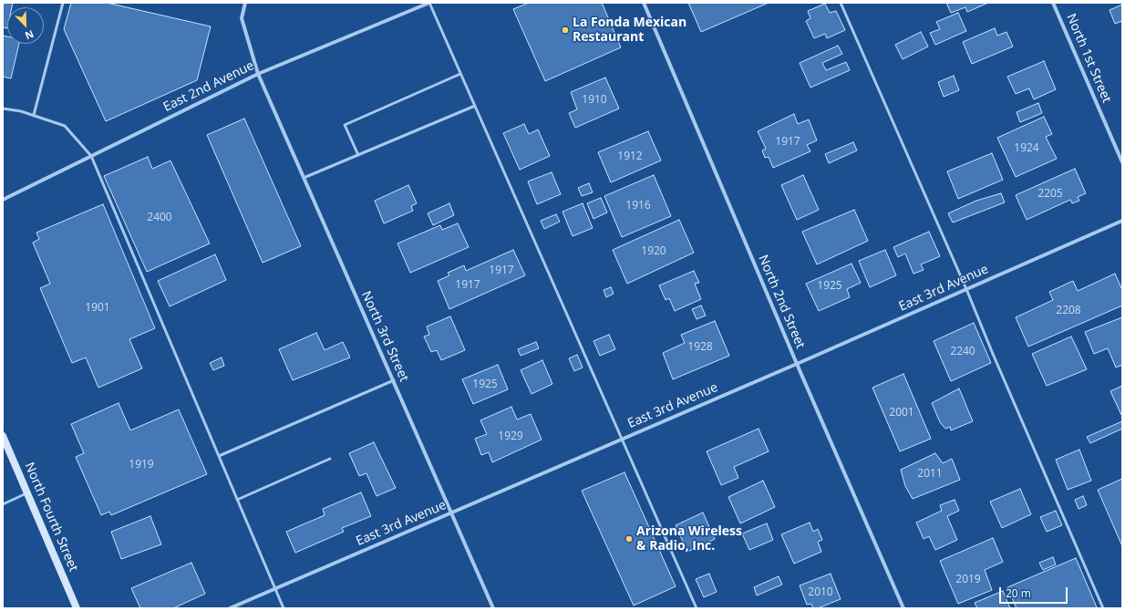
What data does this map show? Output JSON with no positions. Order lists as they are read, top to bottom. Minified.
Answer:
{"streets":{"main road":["North Fourth Street"],"street":["North 1st Street","East 2nd Avenue","East 3rd Avenue","North 2nd Street","North 3rd Street"]},"crossings":[["East 2nd Avenue","North 3rd Street"],["East 3rd Avenue","North 2nd Street"],["East 3rd Avenue","North 3rd Street"]],"places":["La Fonda Mexican Restaurant","Arizona Wireless & Radio, Inc."],"house_numbers":["1910","1917","1924","1912","2205","1916","2400","1920","1917","1917","1925","1901","2208","1928","2240","1925","2001","1929","1919","2011","2019","2010"],"scale_bar":"20 m","north":"bottom right"}
